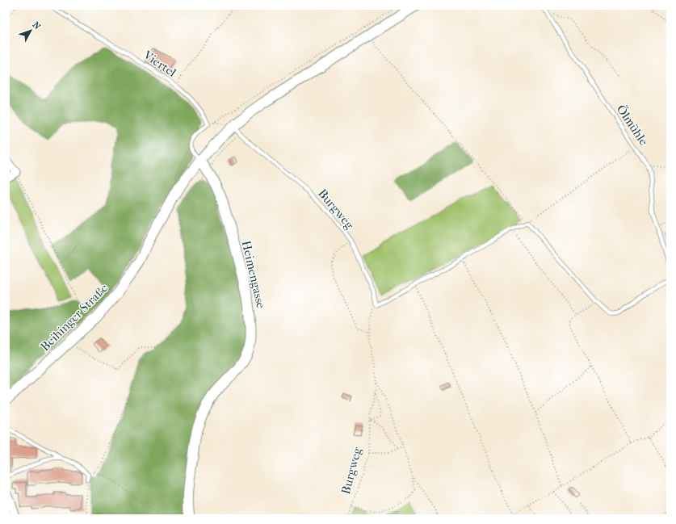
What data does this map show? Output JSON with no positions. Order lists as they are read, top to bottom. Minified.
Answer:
{"streets":{"main road":["Heimengasse","Beihinger Straße"],"lane":["Viertel","Ölmühle","Burgweg"]},"crossings":[["Burgweg","Beihinger Straße"],["Heimengasse","Beihinger Straße"]],"north":"top right"}
